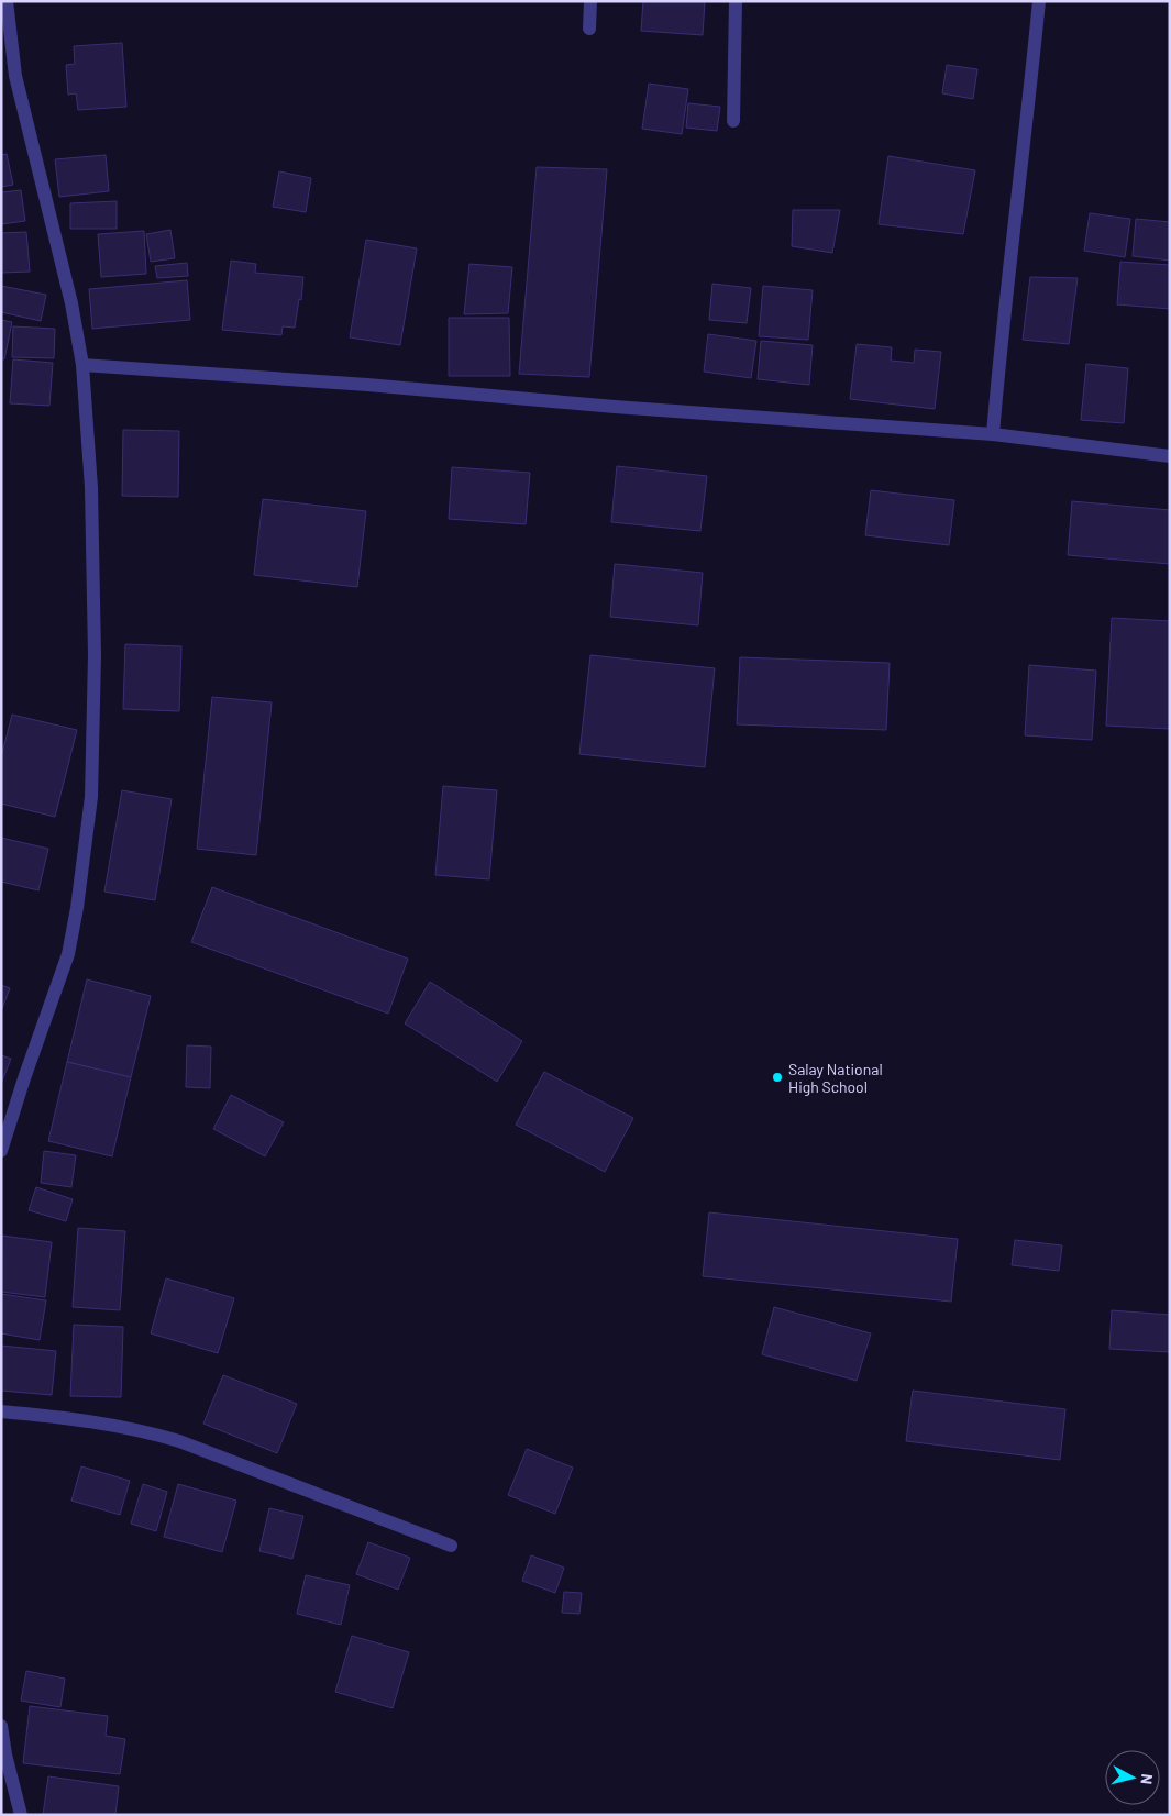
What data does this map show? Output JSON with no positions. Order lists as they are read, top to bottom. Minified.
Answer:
{"places":["Salay National High School"],"north":"right"}
